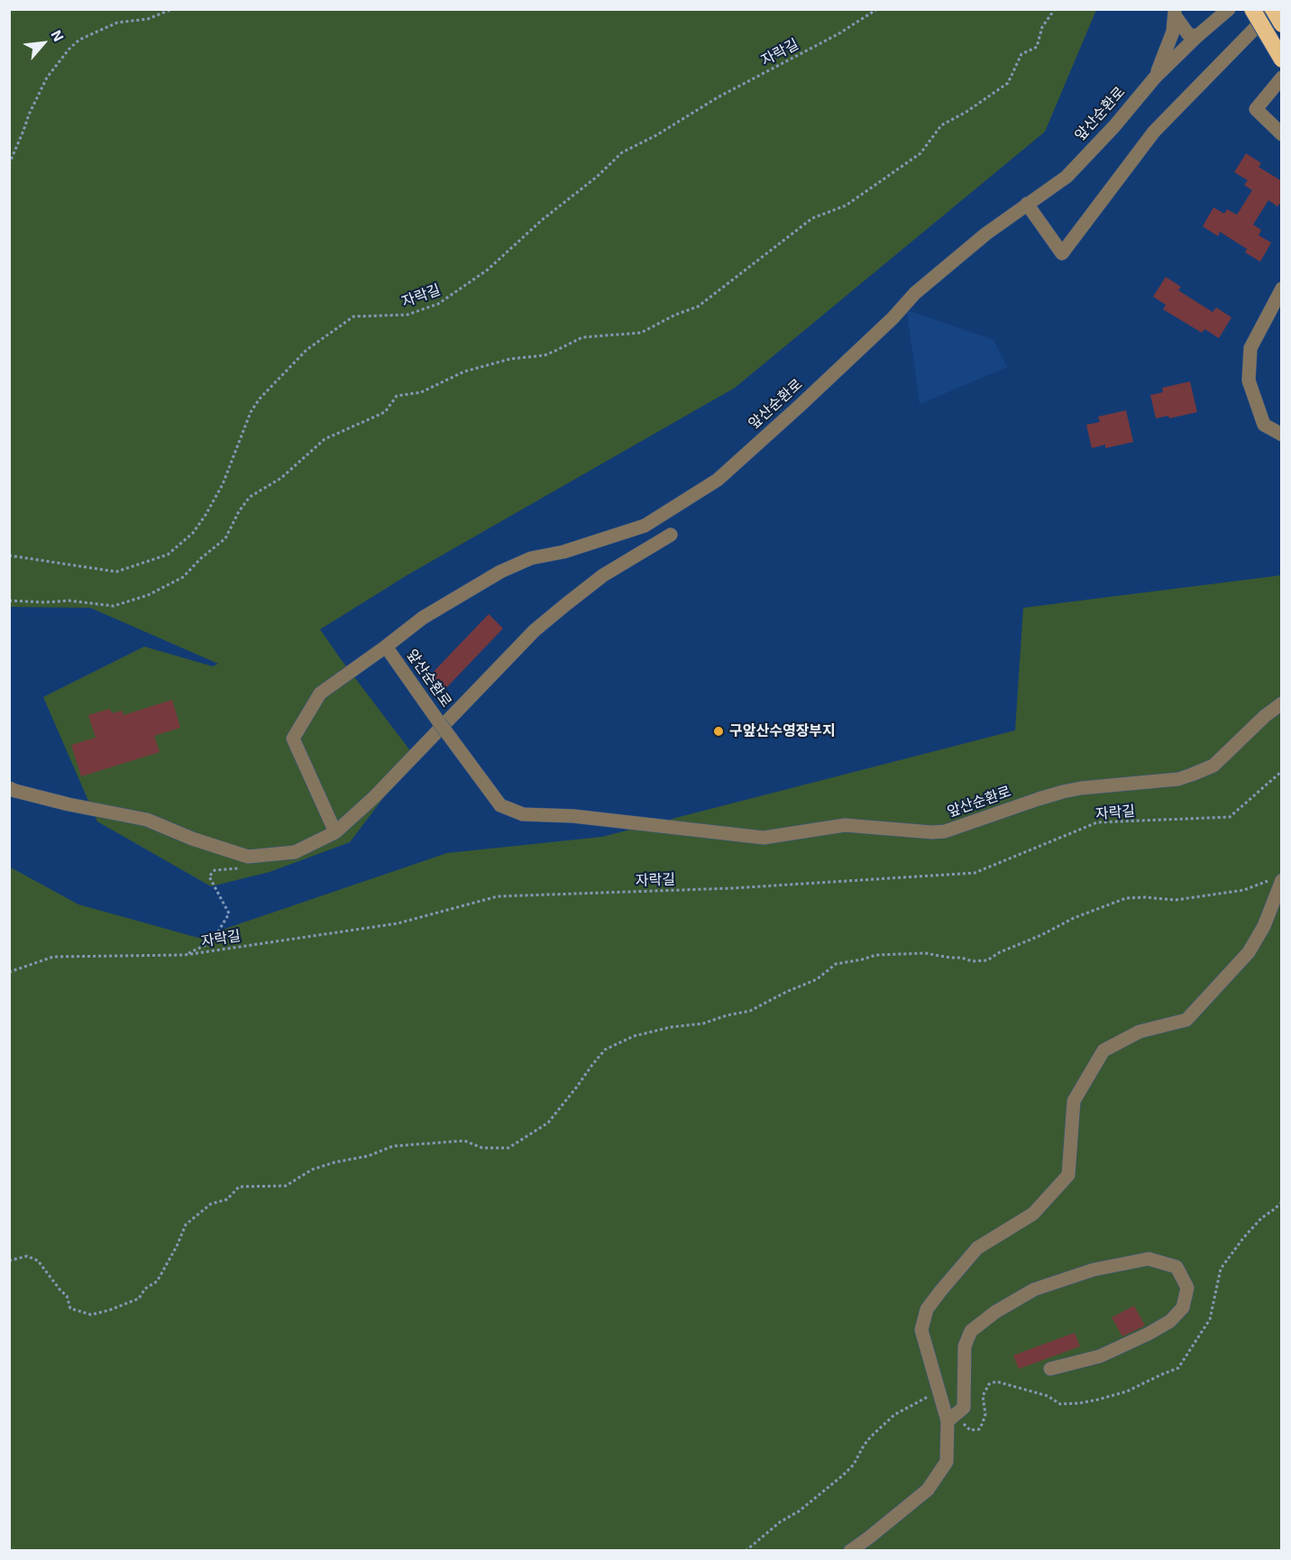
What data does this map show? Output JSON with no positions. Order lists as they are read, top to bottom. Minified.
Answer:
{"streets":{"street":["앞산순환로"],"path":["자락길"]},"places":["구앞산수영장부지"],"north":"top right"}
